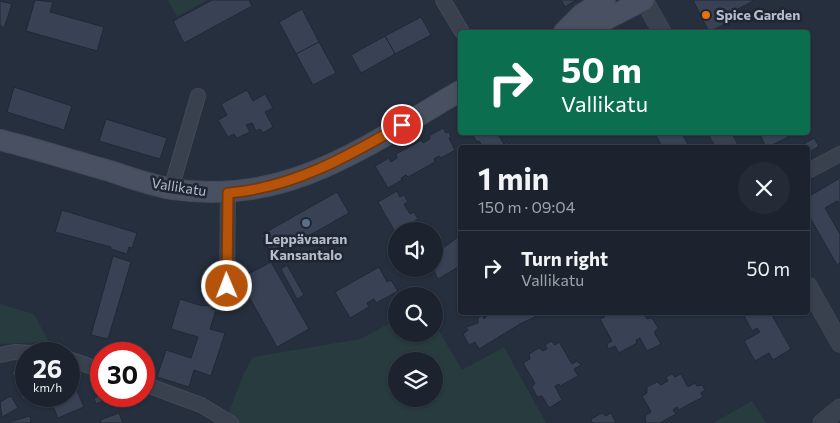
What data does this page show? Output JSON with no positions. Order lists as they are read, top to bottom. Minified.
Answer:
{"streets":{"main road":["Vallikatu"]},"places":["Spice Garden","Leppävaaran Kansantalo"],"page":{"turn":["50 m","Vallikatu"],"heading":["1 min","150 m · 09:04"],"list":[{"name":"Turn right","note":"Vallikatu","value":"50 m"}],"speed":"26 km/h","limit":"30"}}
